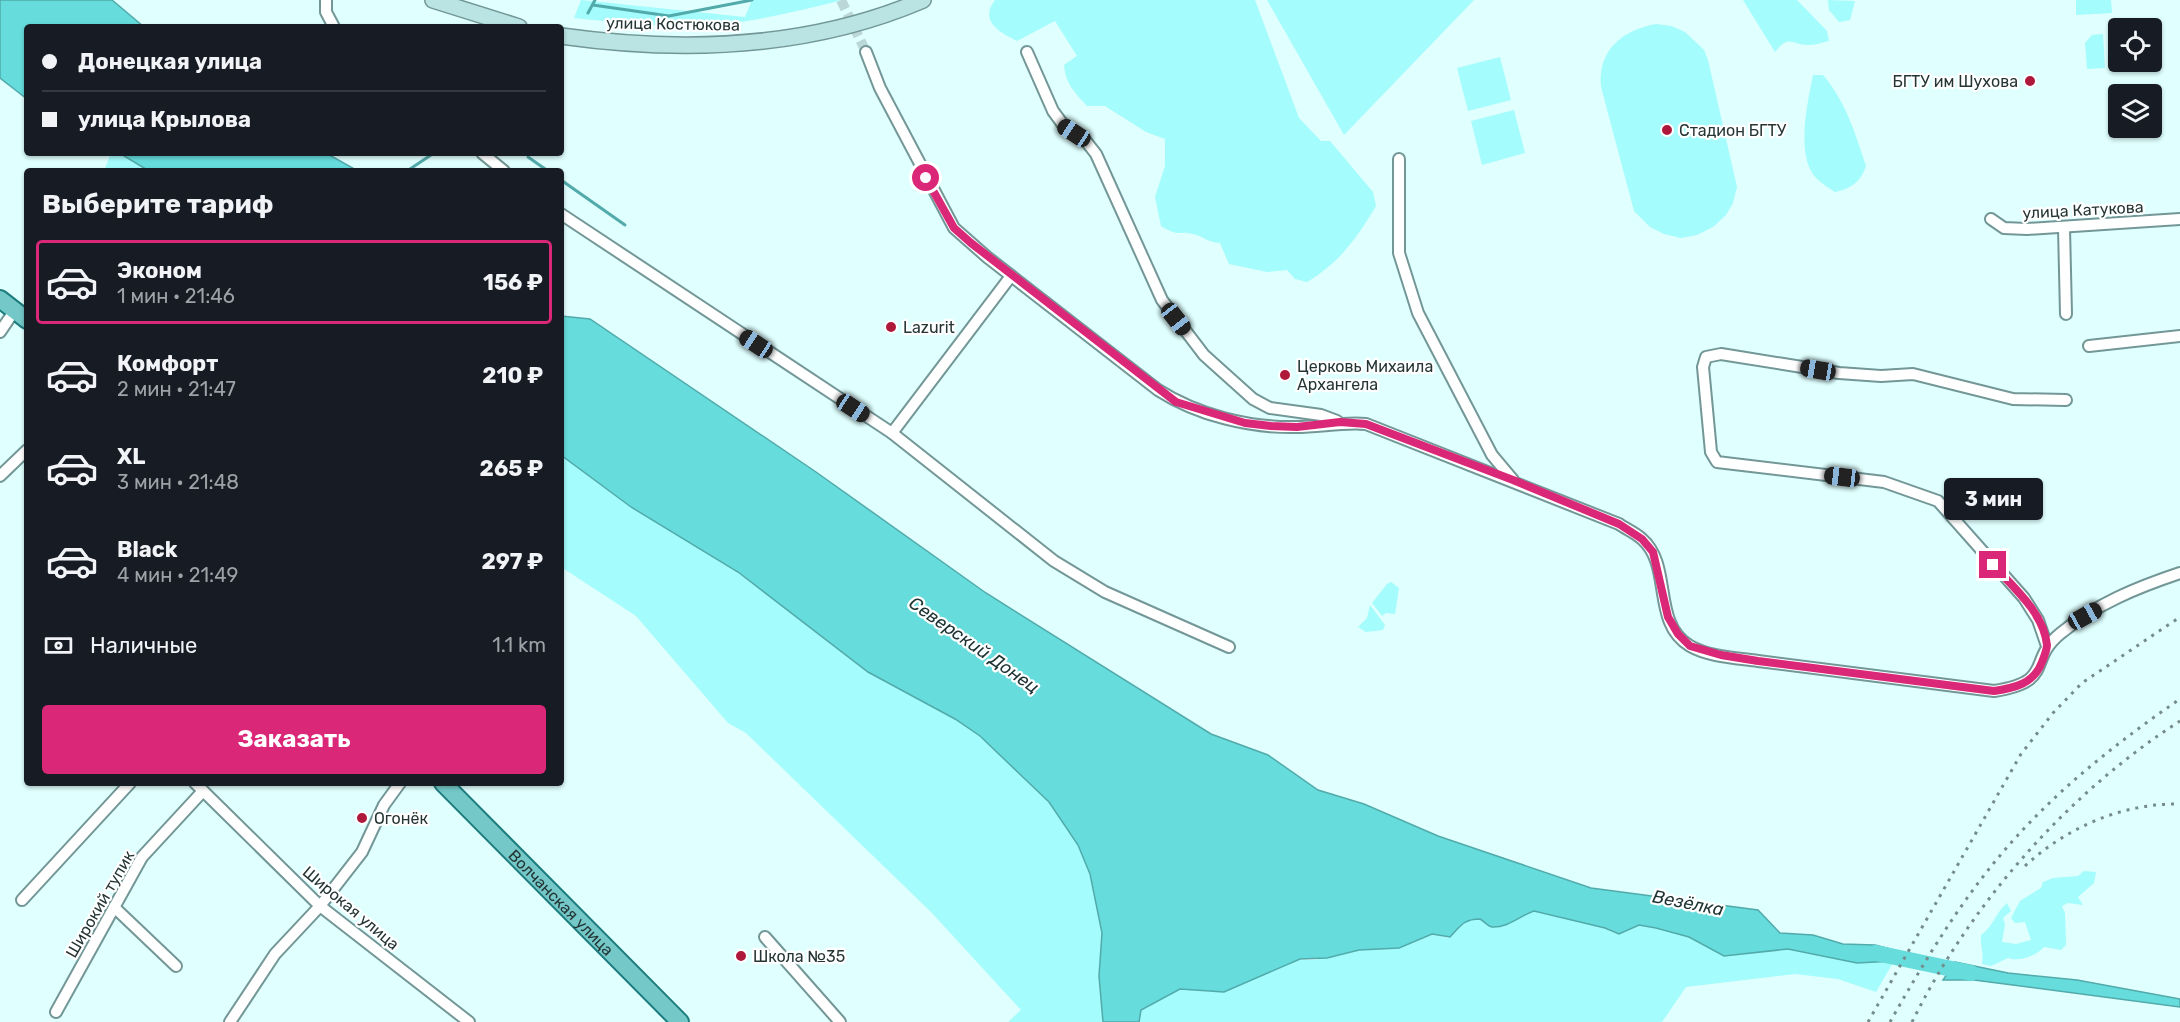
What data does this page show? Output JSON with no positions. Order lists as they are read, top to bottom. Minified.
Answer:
{"streets":{"main road":["улица Костюкова","Волчанская улица"],"street":["улица Катукова","Широкий тупик","Широкая улица"]},"crossings":[["Широкий тупик","Широкая улица"]],"water":["Северский Донец","Везёлка"],"places":["БГТУ им Шухова","Стадион БГТУ","Lazurit","Церковь Михаила Архангела","Огонёк","Школа №35"],"page":{"banner":["Донецкая улица","улица Крылова"],"heading":"Выберите тариф","list":[{"name":"Эконом","note":"1 мин · 21:46","value":"156 ₽"},{"name":"Комфорт","note":"2 мин · 21:47","value":"210 ₽"},{"name":"XL","note":"3 мин · 21:48","value":"265 ₽"},{"name":"Black","note":"4 мин · 21:49","value":"297 ₽"}],"bubble":"3 мин","pay":["Наличные","1.1 km"],"buttons":"Заказать"}}
